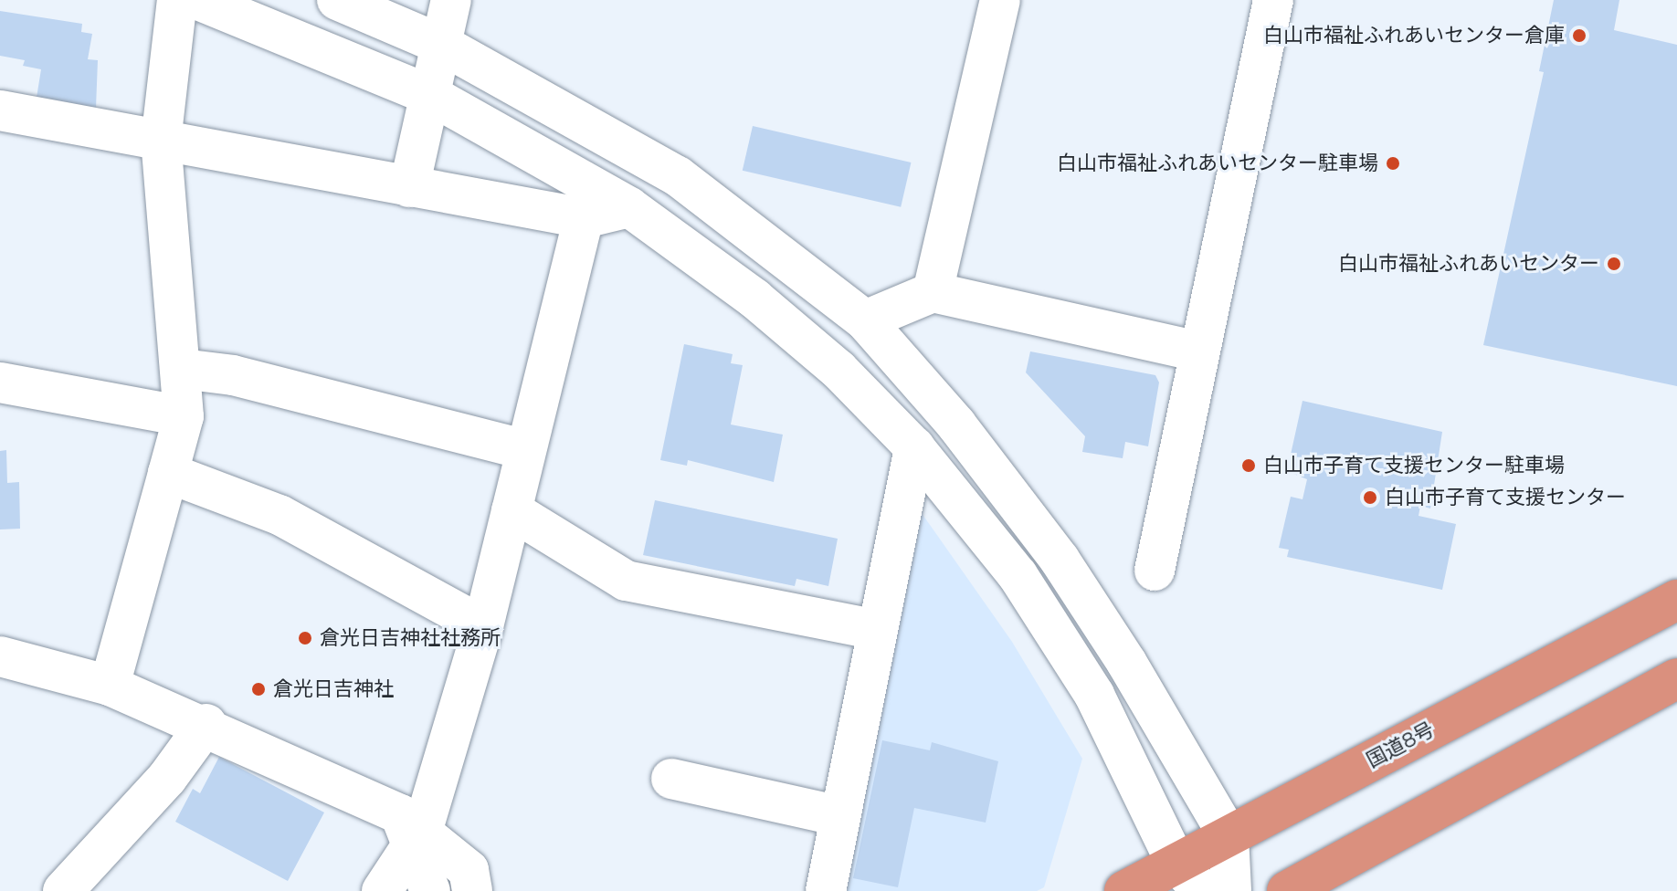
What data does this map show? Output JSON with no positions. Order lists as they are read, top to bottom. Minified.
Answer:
{"streets":{"highway":["国道8号"]},"places":["白山市福祉ふれあいセンター倉庫","白山市福祉ふれあいセンター駐車場","白山市福祉ふれあいセンター","白山市子育て支援センター駐車場","白山市子育て支援センター","倉光日吉神社社務所","倉光日吉神社"]}
